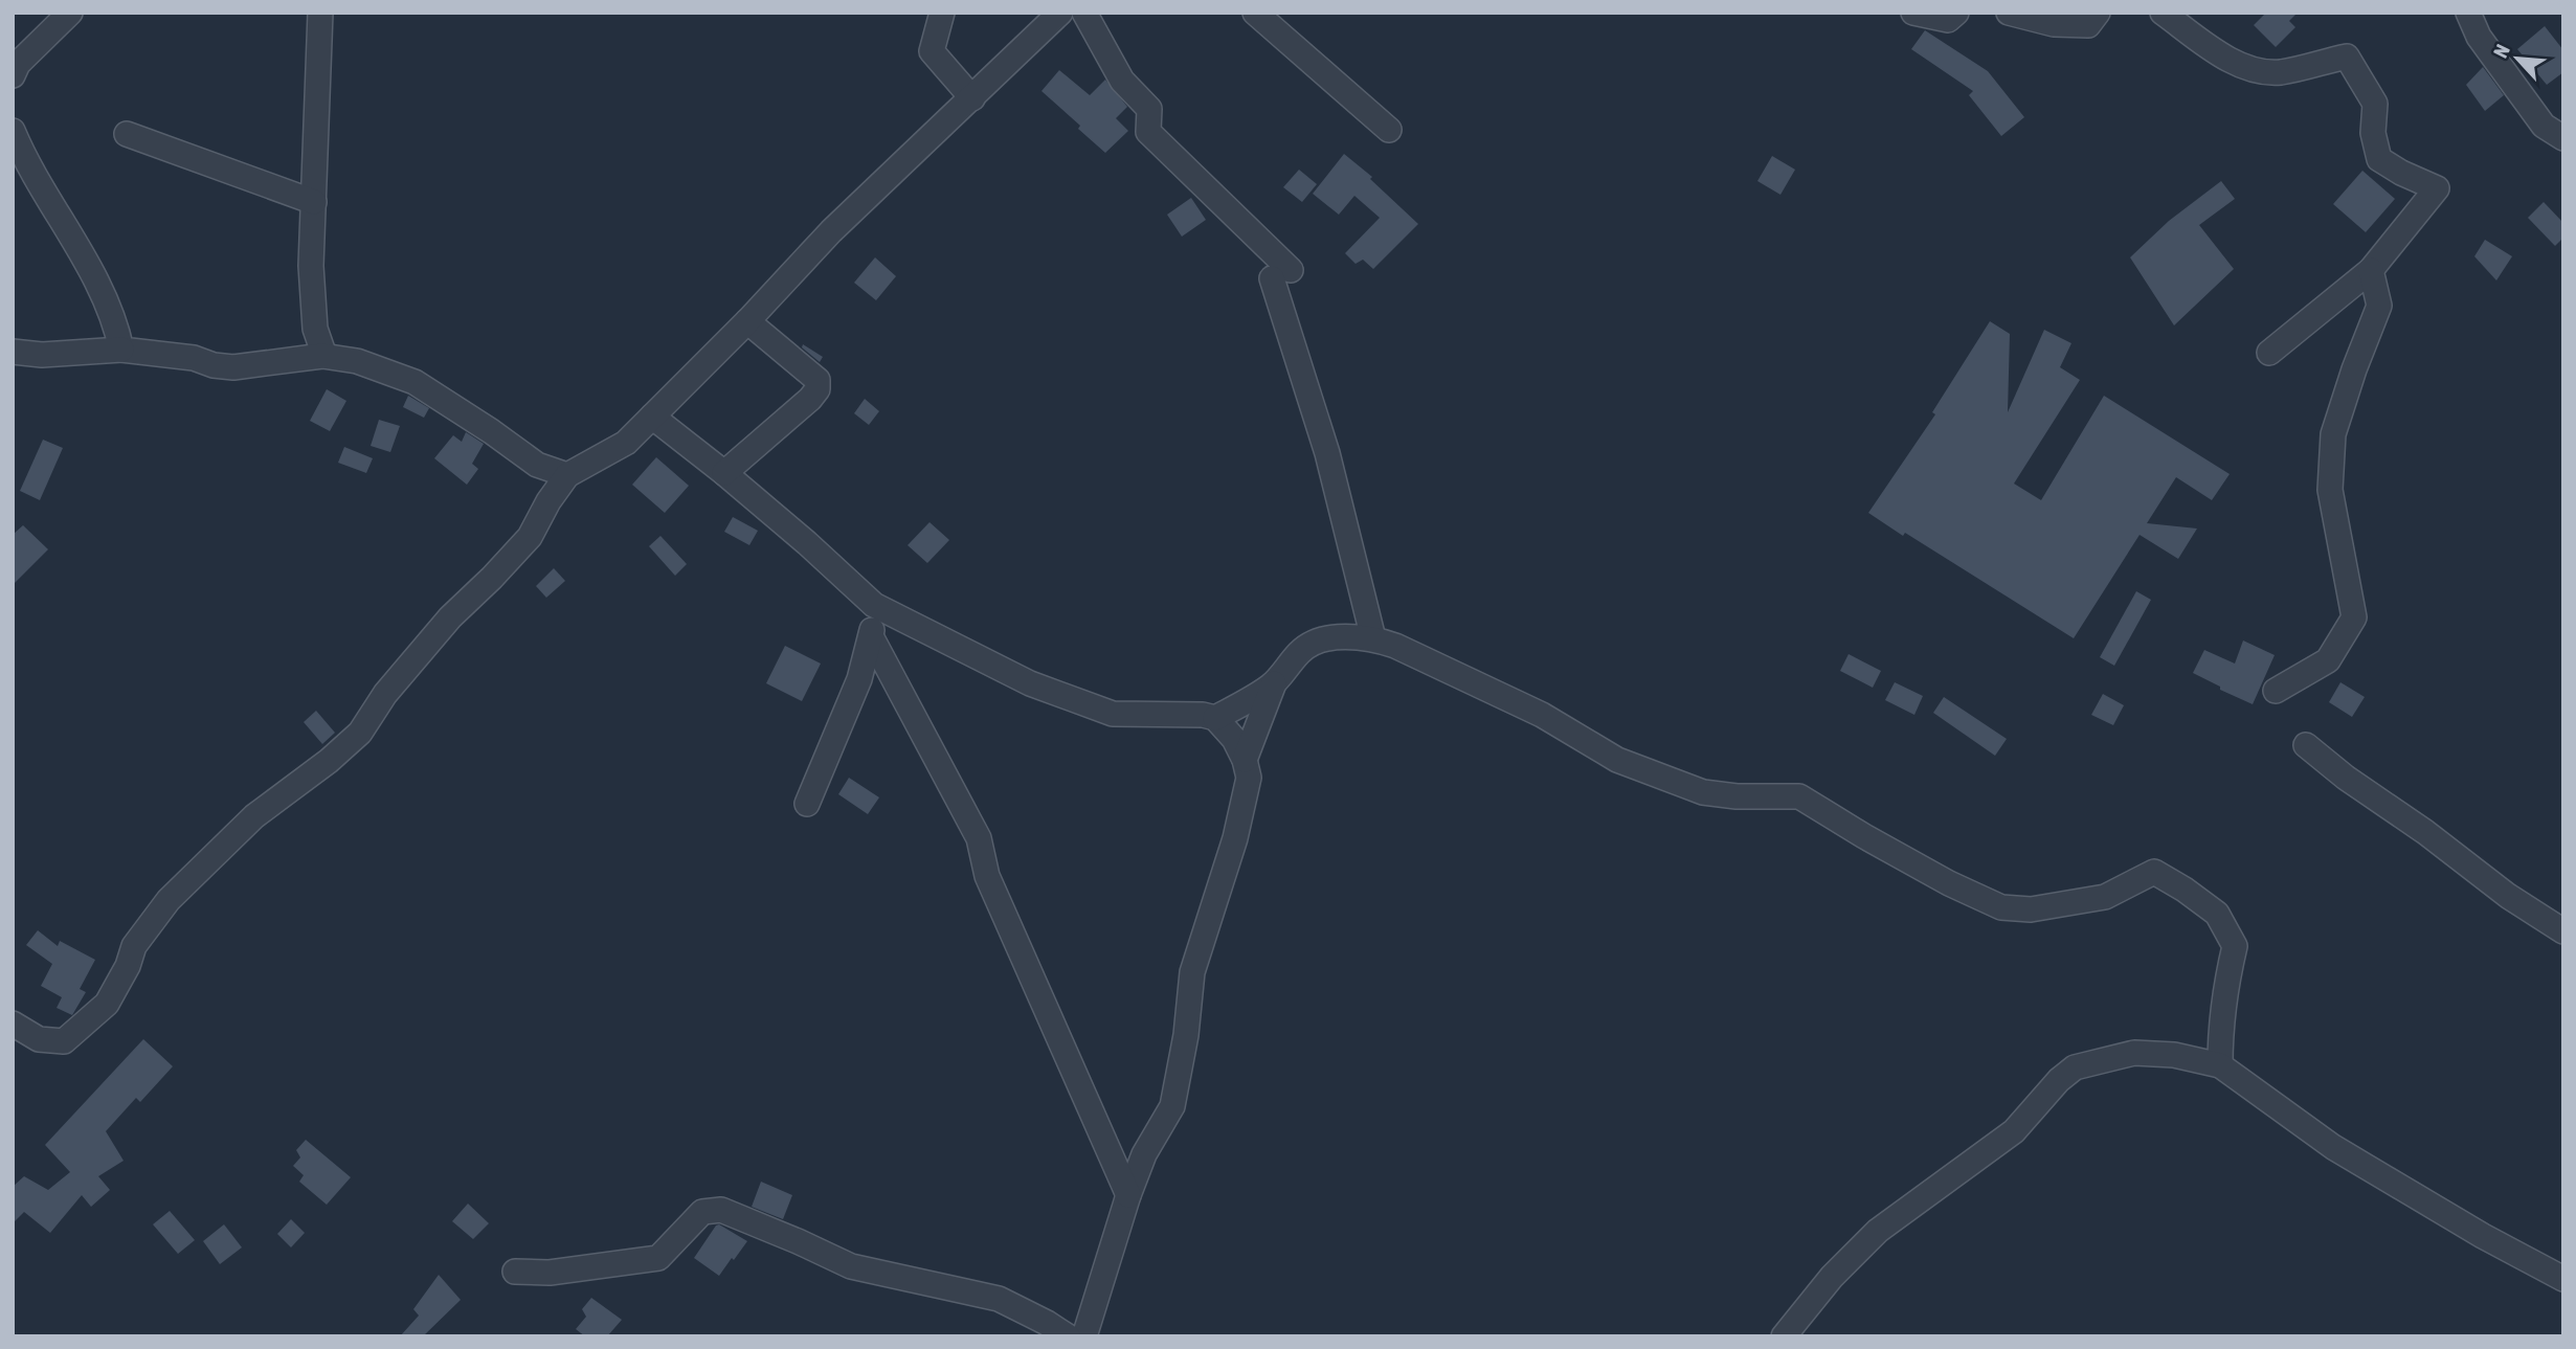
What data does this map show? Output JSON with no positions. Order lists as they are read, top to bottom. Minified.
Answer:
{"north":"top left"}
